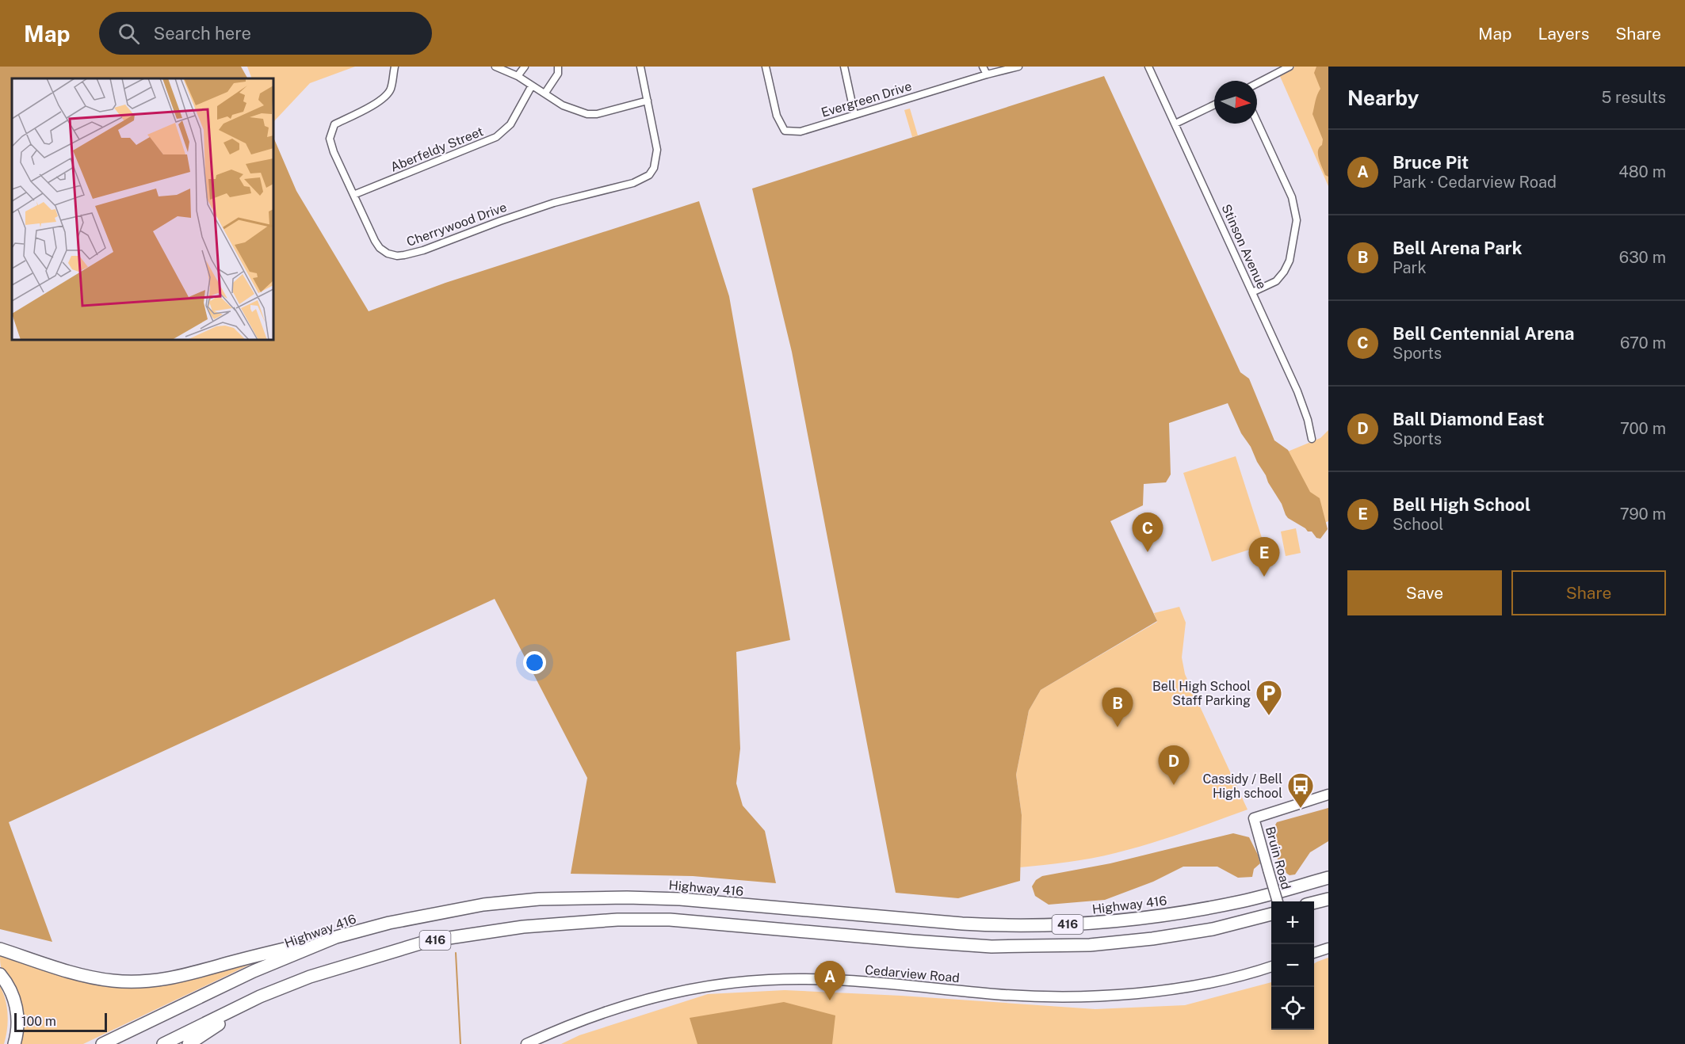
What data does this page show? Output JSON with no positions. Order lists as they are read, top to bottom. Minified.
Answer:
{"streets":{"highway":["Highway 416","416"],"main road":["Bruin Road","Cedarview Road"],"street":["Evergreen Drive","Aberfeldy Street","Cherrywood Drive","Stinson Avenue"]},"crossings":[["Aberfeldy Street","Cherrywood Drive"]],"places":{"parking":["Bell High School Staff Parking"],"bus stop":["Cassidy / Bell High school"]},"scale_bar":"100 m","north":"right","page":{"header":"Map","search":"Search here","nav":["Map","Layers","Share"],"heading":["Nearby","5 results"],"list":[{"mark":"A","name":"Bruce Pit","note":"Park · Cedarview Road","value":"480 m"},{"mark":"B","name":"Bell Arena Park","note":"Park","value":"630 m"},{"mark":"C","name":"Bell Centennial Arena","note":"Sports","value":"670 m"},{"mark":"D","name":"Ball Diamond East","note":"Sports","value":"700 m"},{"mark":"E","name":"Bell High School","note":"School","value":"790 m"}],"pins":["C","E","B","D","A"],"buttons":["Save","Share"],"map_buttons":["+","−"],"scale":"100 m"}}
